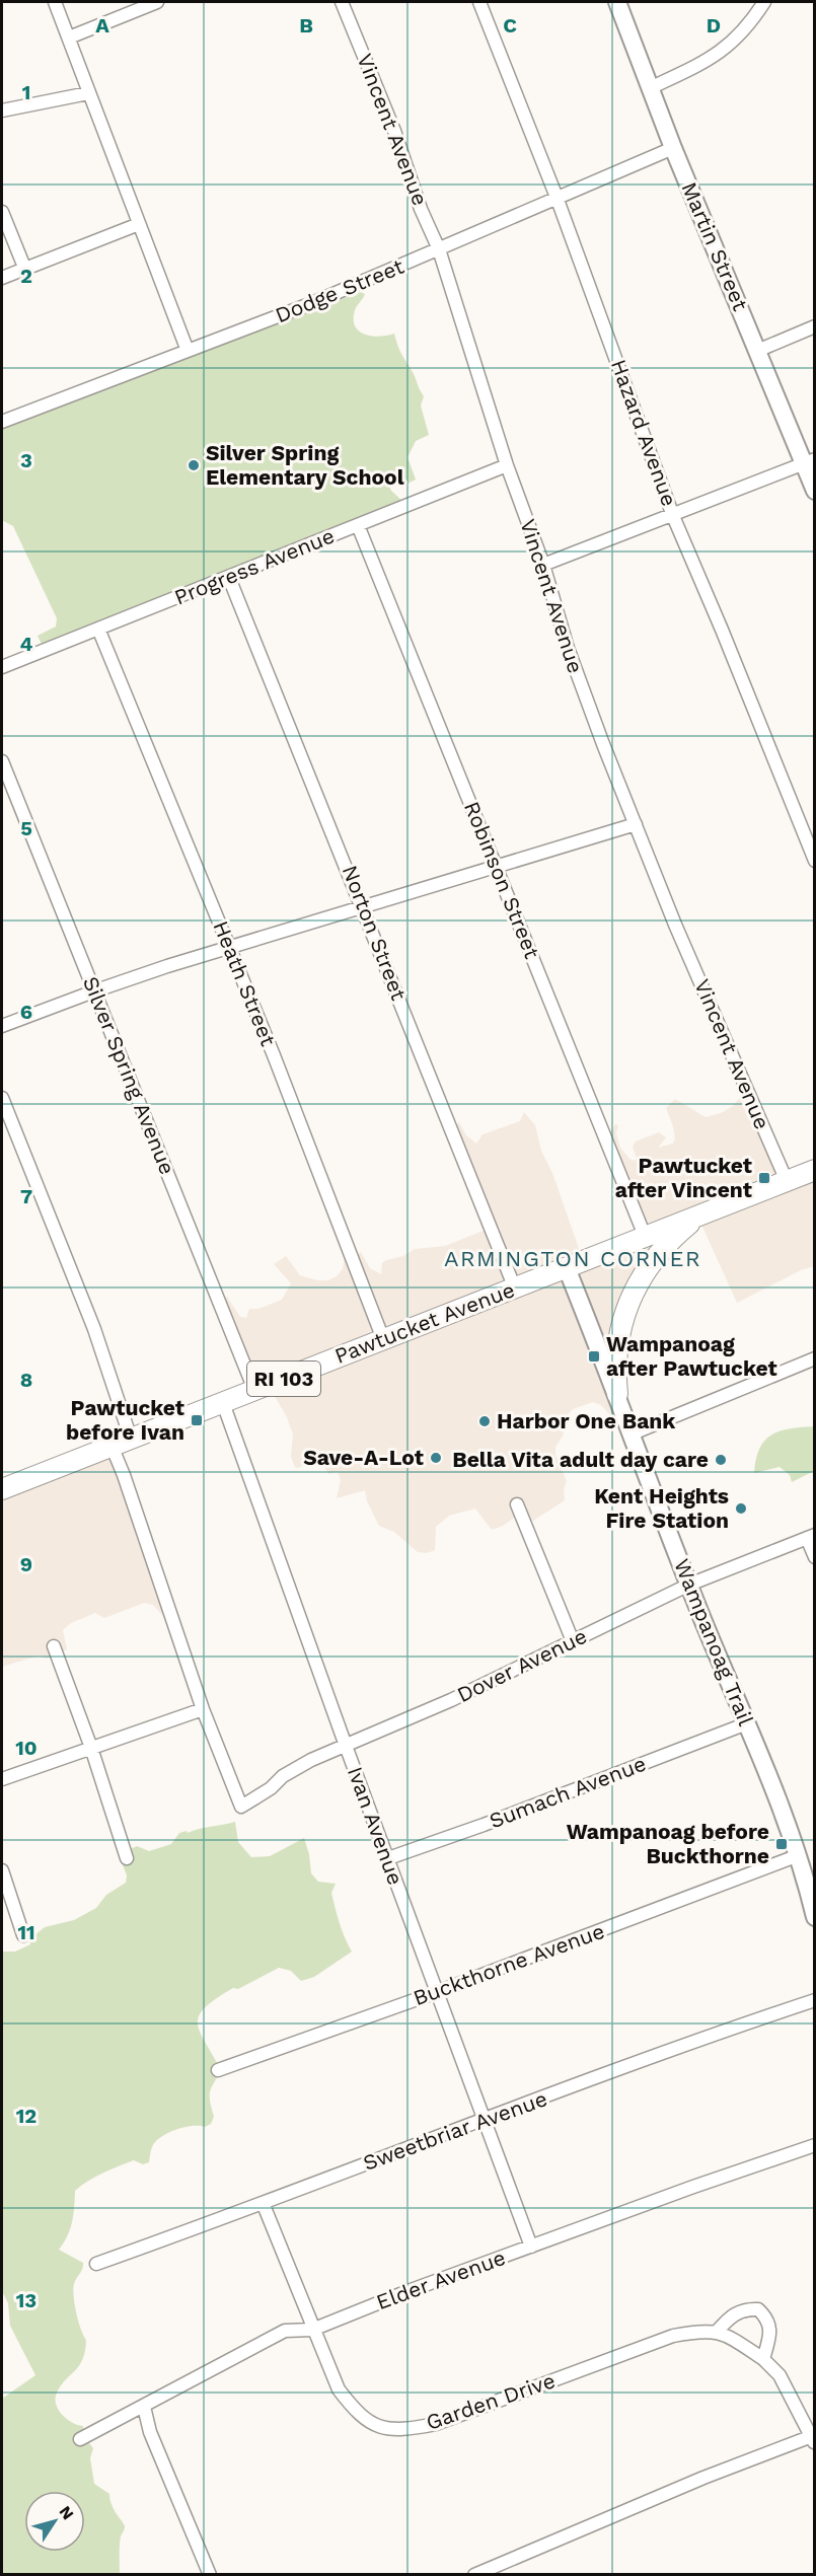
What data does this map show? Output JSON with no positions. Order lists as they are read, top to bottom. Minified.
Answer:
{"streets":{"main road":["Martin Street","Pawtucket Avenue","RI 103","Wampanoag Trail"],"street":["Vincent Avenue","Dodge Street","Hazard Avenue","Progress Avenue","Robinson Street","Norton Street","Heath Street","Silver Spring Avenue","Dover Avenue","Sumach Avenue","Ivan Avenue","Buckthorne Avenue","Sweetbriar Avenue","Elder Avenue","Garden Drive"]},"crossings":[["Vincent Avenue","Dodge Street"],["Vincent Avenue","Progress Avenue"],["Vincent Avenue","Pawtucket Avenue"],["Martin Street","Dodge Street"],["Dodge Street","Hazard Avenue"],["Progress Avenue","Robinson Street"],["Progress Avenue","Norton Street"],["Progress Avenue","Heath Street"],["Robinson Street","Pawtucket Avenue"],["Norton Street","Pawtucket Avenue"],["Heath Street","Pawtucket Avenue"],["Silver Spring Avenue","Pawtucket Avenue"],["Pawtucket Avenue","Wampanoag Trail"],["Pawtucket Avenue","Ivan Avenue"],["Wampanoag Trail","Dover Avenue"],["Wampanoag Trail","Sumach Avenue"],["Wampanoag Trail","Buckthorne Avenue"],["Dover Avenue","Ivan Avenue"],["Sumach Avenue","Ivan Avenue"],["Ivan Avenue","Buckthorne Avenue"],["Ivan Avenue","Sweetbriar Avenue"],["Ivan Avenue","Elder Avenue"],["Sweetbriar Avenue","Garden Drive"],["Elder Avenue","Garden Drive"]],"districts":["ARMINGTON CORNER"],"places":{"other":["Silver Spring Elementary School","Harbor One Bank","Save-A-Lot","Bella Vita adult day care","Kent Heights Fire Station"],"transit":["Pawtucket after Vincent","Wampanoag after Pawtucket","Pawtucket before Ivan","Wampanoag before Buckthorne"]},"north":"top right","grid":{"columns":["A","B","C","D"],"rows":["1","2","3","4","5","6","7","8","9","10","11","12","13"]}}
